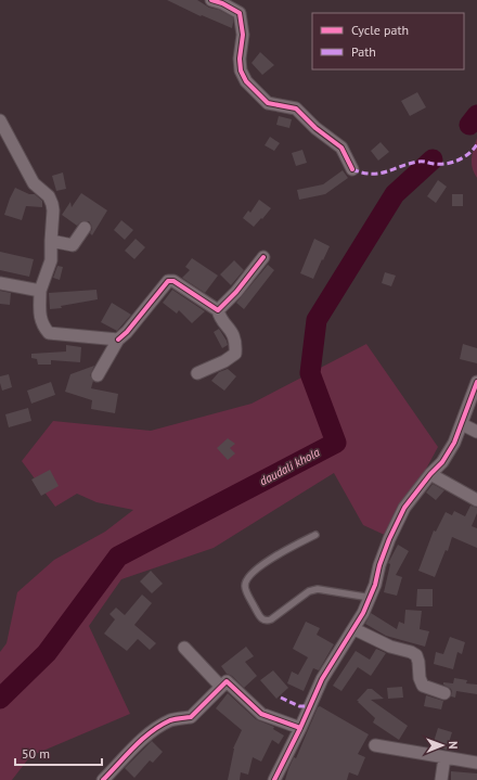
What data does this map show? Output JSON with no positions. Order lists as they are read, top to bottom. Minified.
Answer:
{"water":["daudali khola"],"legend":["Cycle path","Path"],"scale_bar":"50 m","north":"right"}
